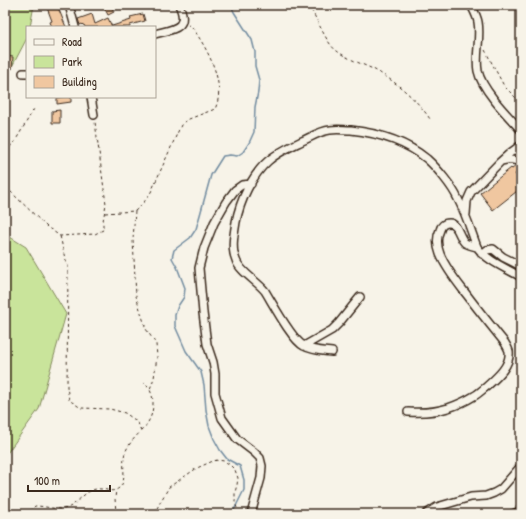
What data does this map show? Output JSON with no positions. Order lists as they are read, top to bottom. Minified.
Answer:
{"legend":["Road","Park","Building"],"scale_bar":"100 m"}
